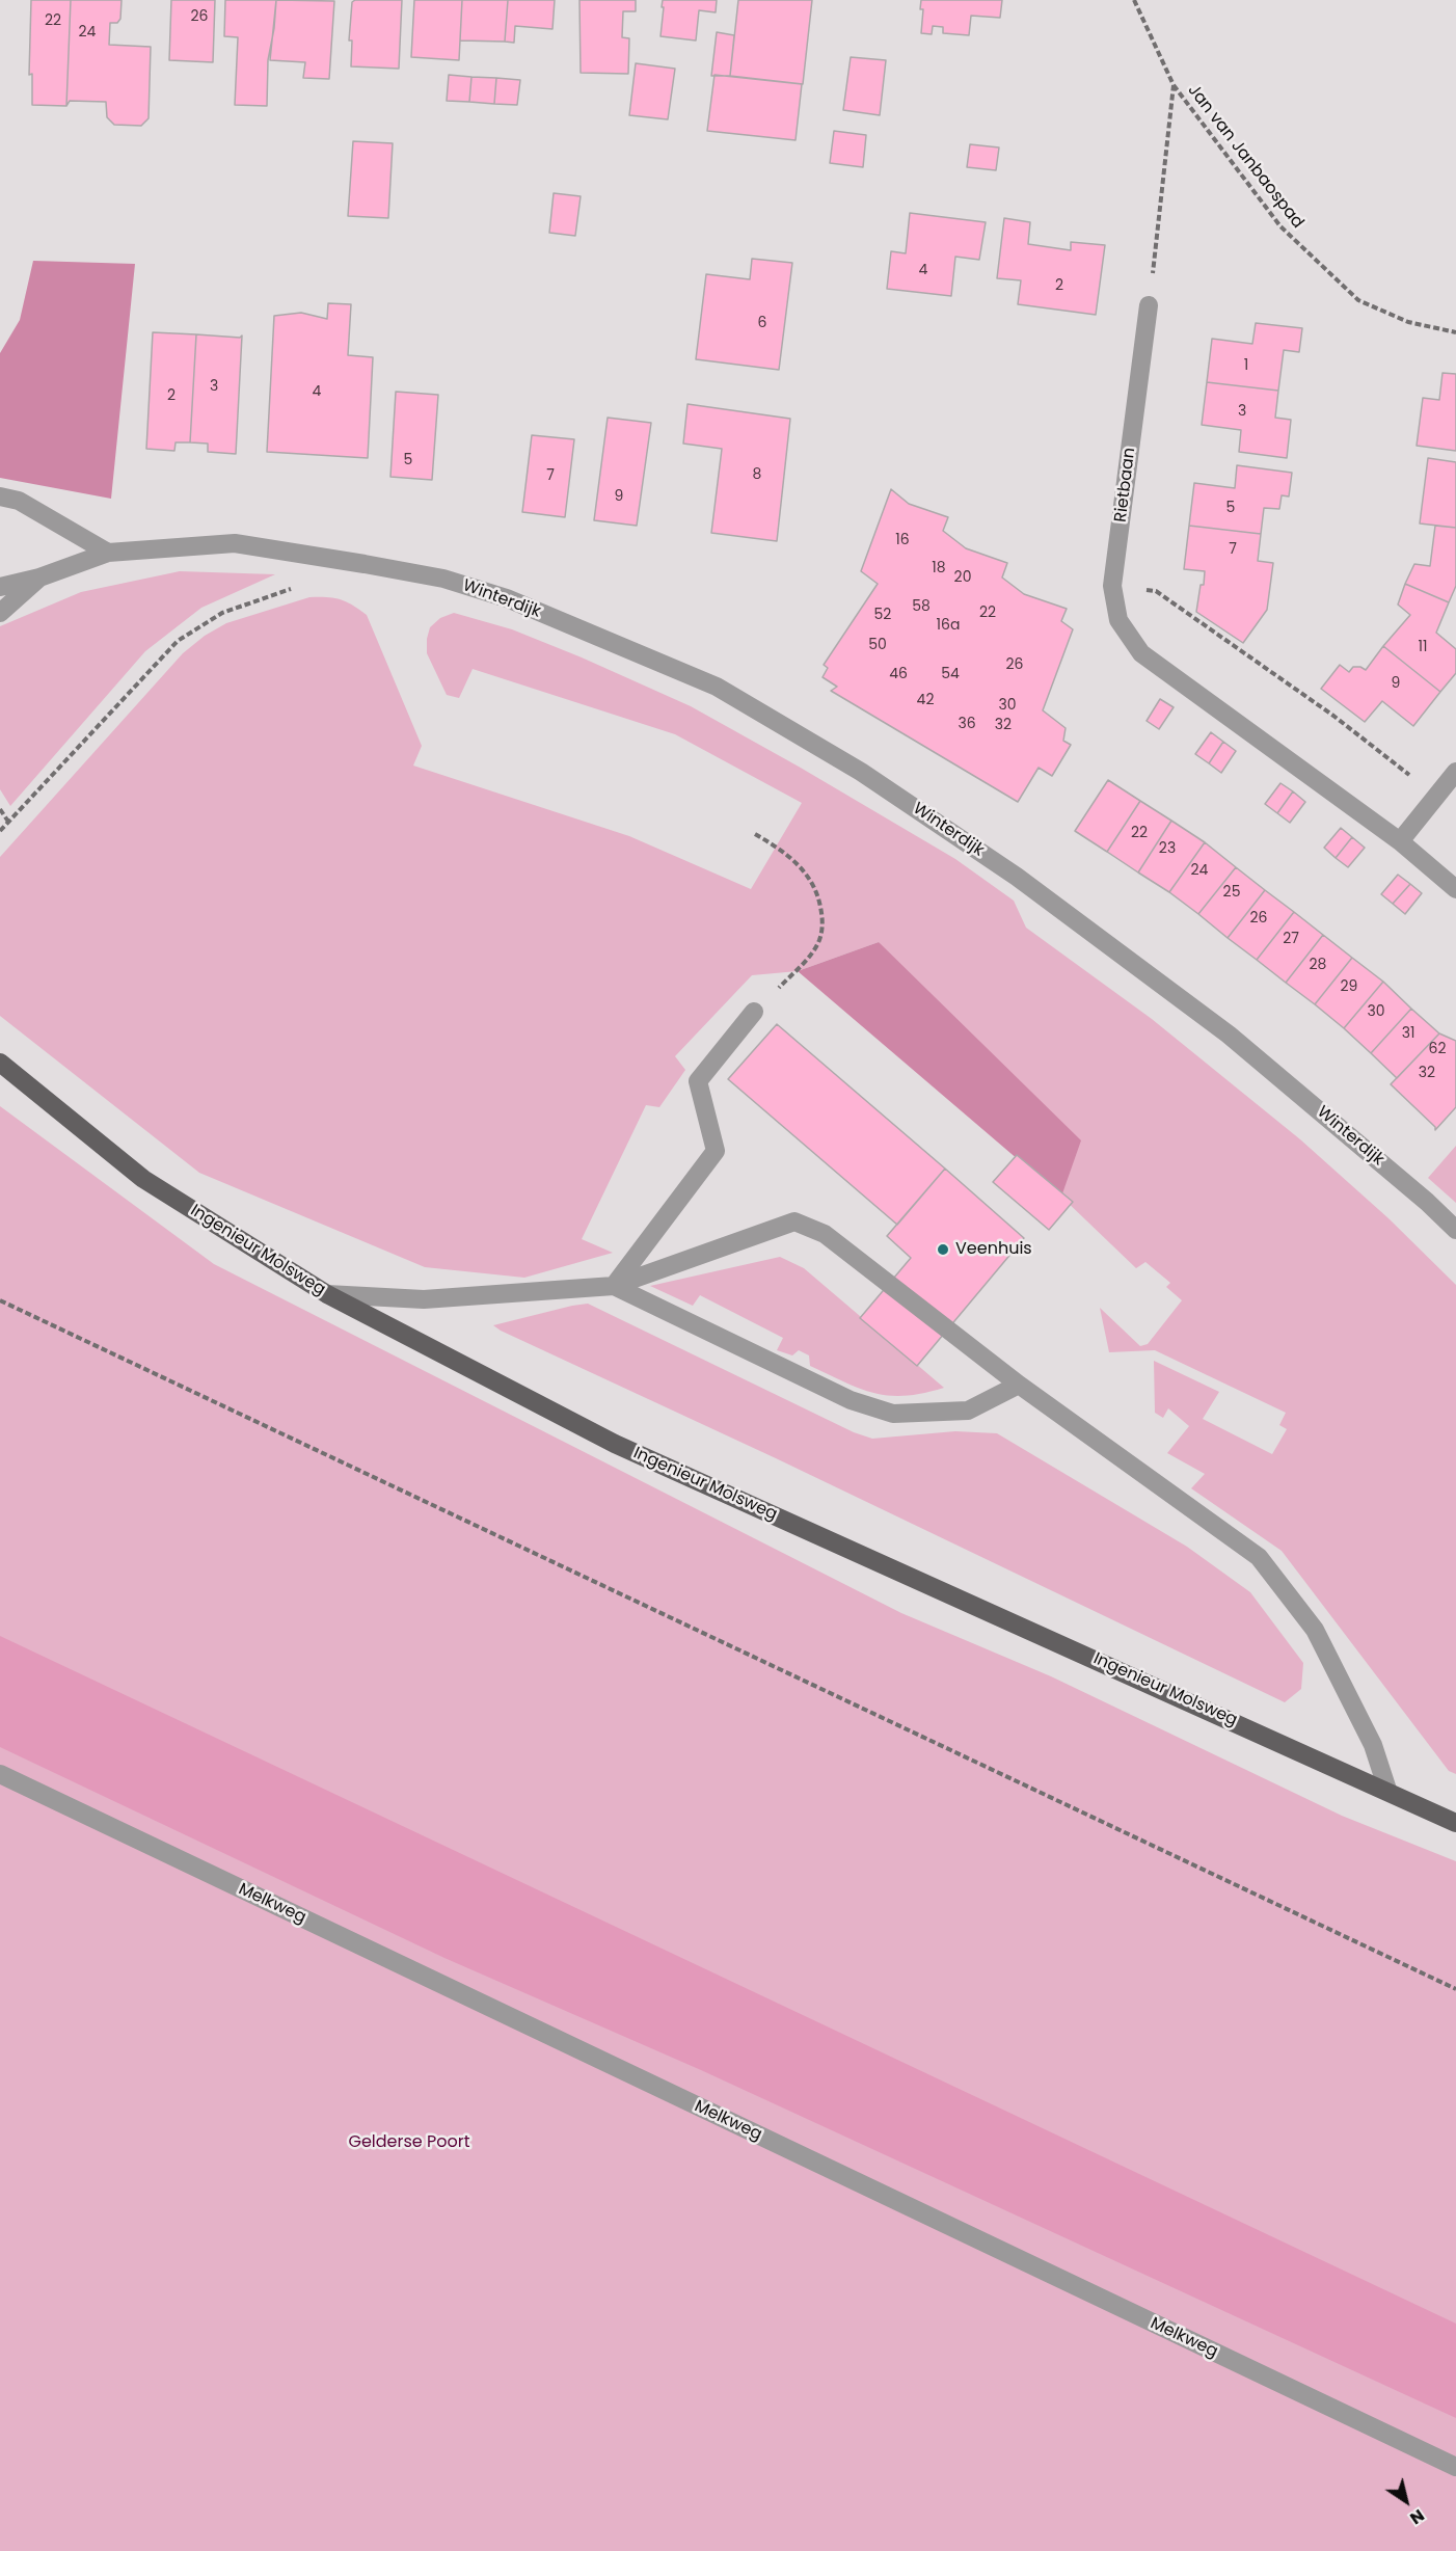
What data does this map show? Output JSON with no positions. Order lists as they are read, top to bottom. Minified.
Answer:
{"streets":{"main road":["Ingenieur Molsweg"],"street":["Rietbaan","Winterdijk","Melkweg"],"path":["Jan van Janbaospad"]},"parks":["Gelderse Poort"],"places":["Veenhuis"],"house_numbers":["26","22","24","4","2","6","1","3","4","2","3","5","8","7","9","5","16","7","18","20","58","22","52","16a","50","11","26","46","54","9","42","30","36","32","22","23","24","25","26","27","28","29","30","31","62","32"],"north":"bottom right"}
